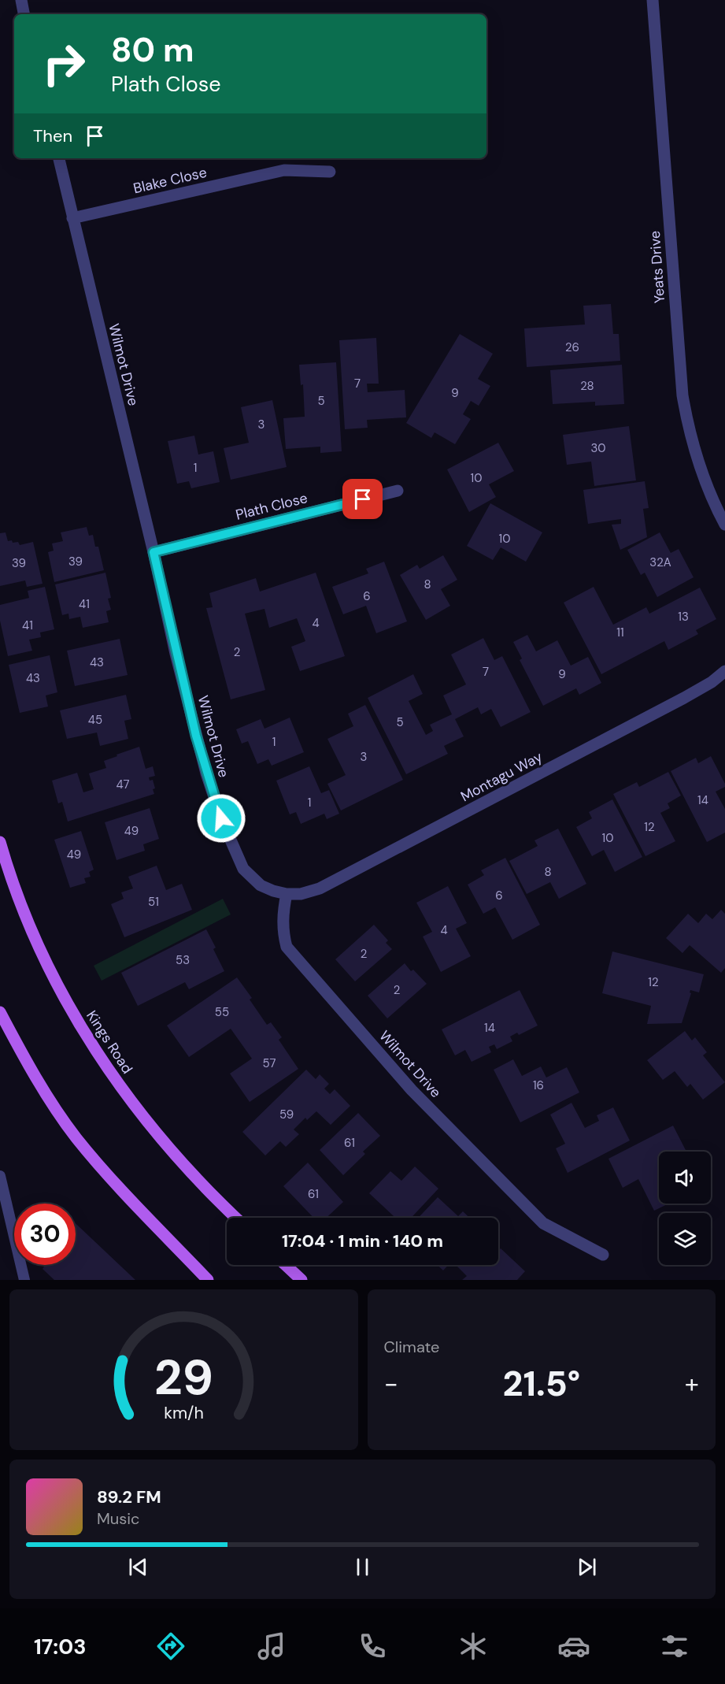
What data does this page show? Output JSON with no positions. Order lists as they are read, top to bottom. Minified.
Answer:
{"streets":{"main road":["Kings Road"],"street":["Blake Close","Yeats Drive","Wilmot Drive","Plath Close","Montagu Way"]},"crossings":[["Blake Close","Wilmot Drive"],["Wilmot Drive","Plath Close"],["Wilmot Drive","Montagu Way"]],"house_numbers":["26","7","28","9","5","3","30","1","10","10","39","32A","39","8","6","41","13","4","41","11","2","43","7","9","43","45","5","1","3","47","14","1","12","49","10","49","8","6","51","4","2","53","12","2","55","14","57","16","59","61","61"],"page":{"turn":["80 m","Plath Close"],"then":"Then","limit":"30","trip":"17:04 · 1 min · 140 m","tile":"Climate","heat":["−","21.5°","+"],"song":["89.2 FM","Music"],"tabs":"17:03","gauge":["29","km/h"]}}
